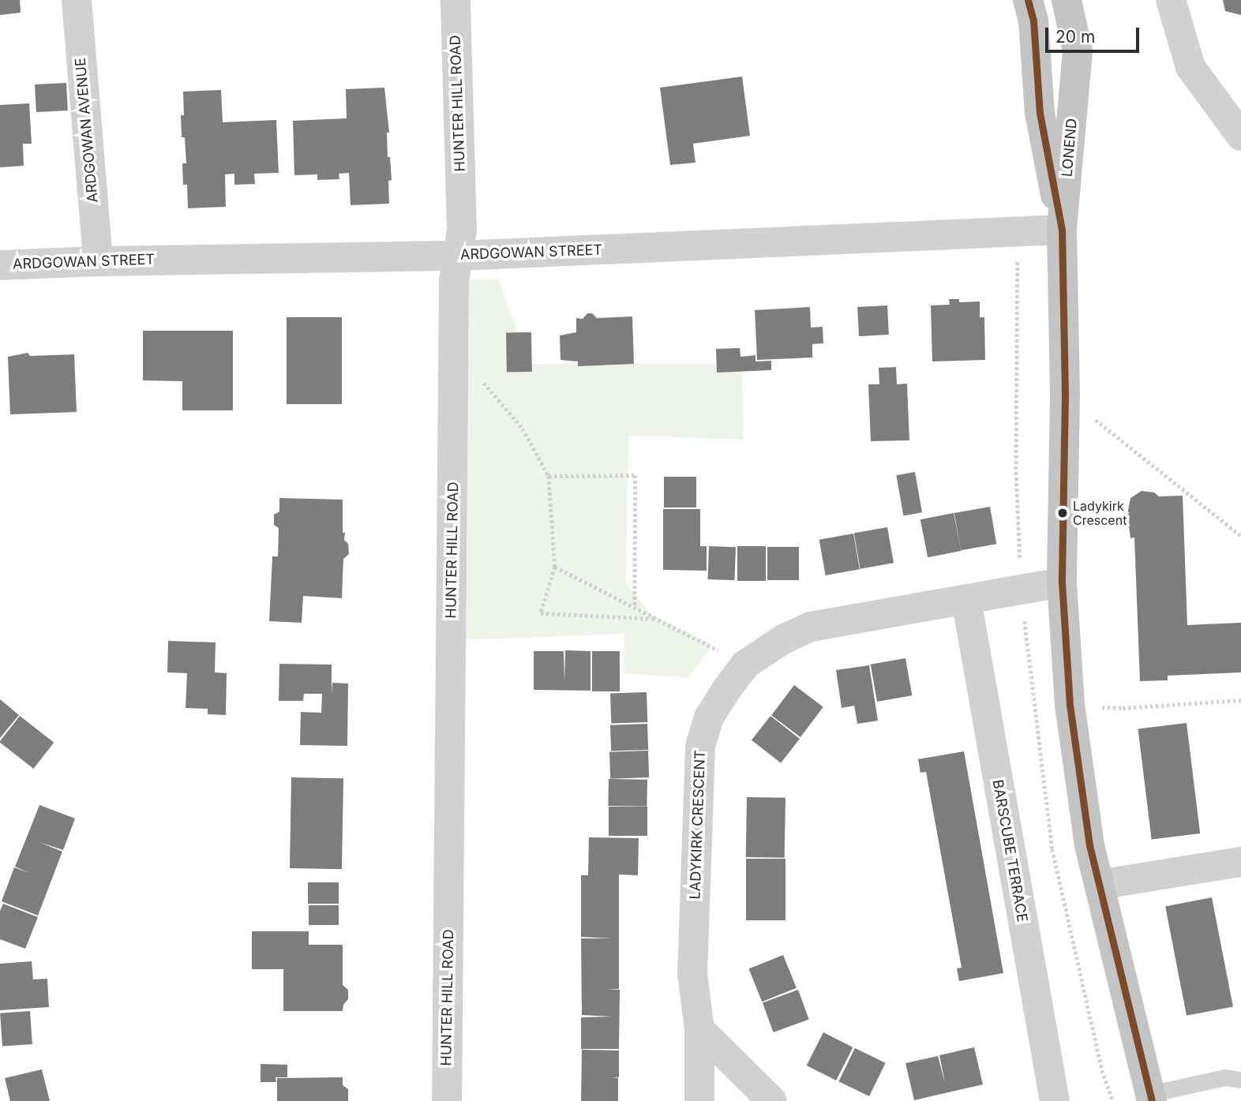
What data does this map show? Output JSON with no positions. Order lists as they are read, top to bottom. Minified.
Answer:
{"streets":{"main road":["LONEND"],"street":["HUNTER HILL ROAD","ARDGOWAN AVENUE","ARDGOWAN STREET","LADYKIRK CRESCENT","BARSCUBE TERRACE"]},"crossings":[["HUNTER HILL ROAD","ARDGOWAN STREET"],["ARDGOWAN AVENUE","ARDGOWAN STREET"],["LONEND","ARDGOWAN STREET"],["LADYKIRK CRESCENT","BARSCUBE TERRACE"]],"places":["Ladykirk Crescent"],"scale_bar":"20 m"}
